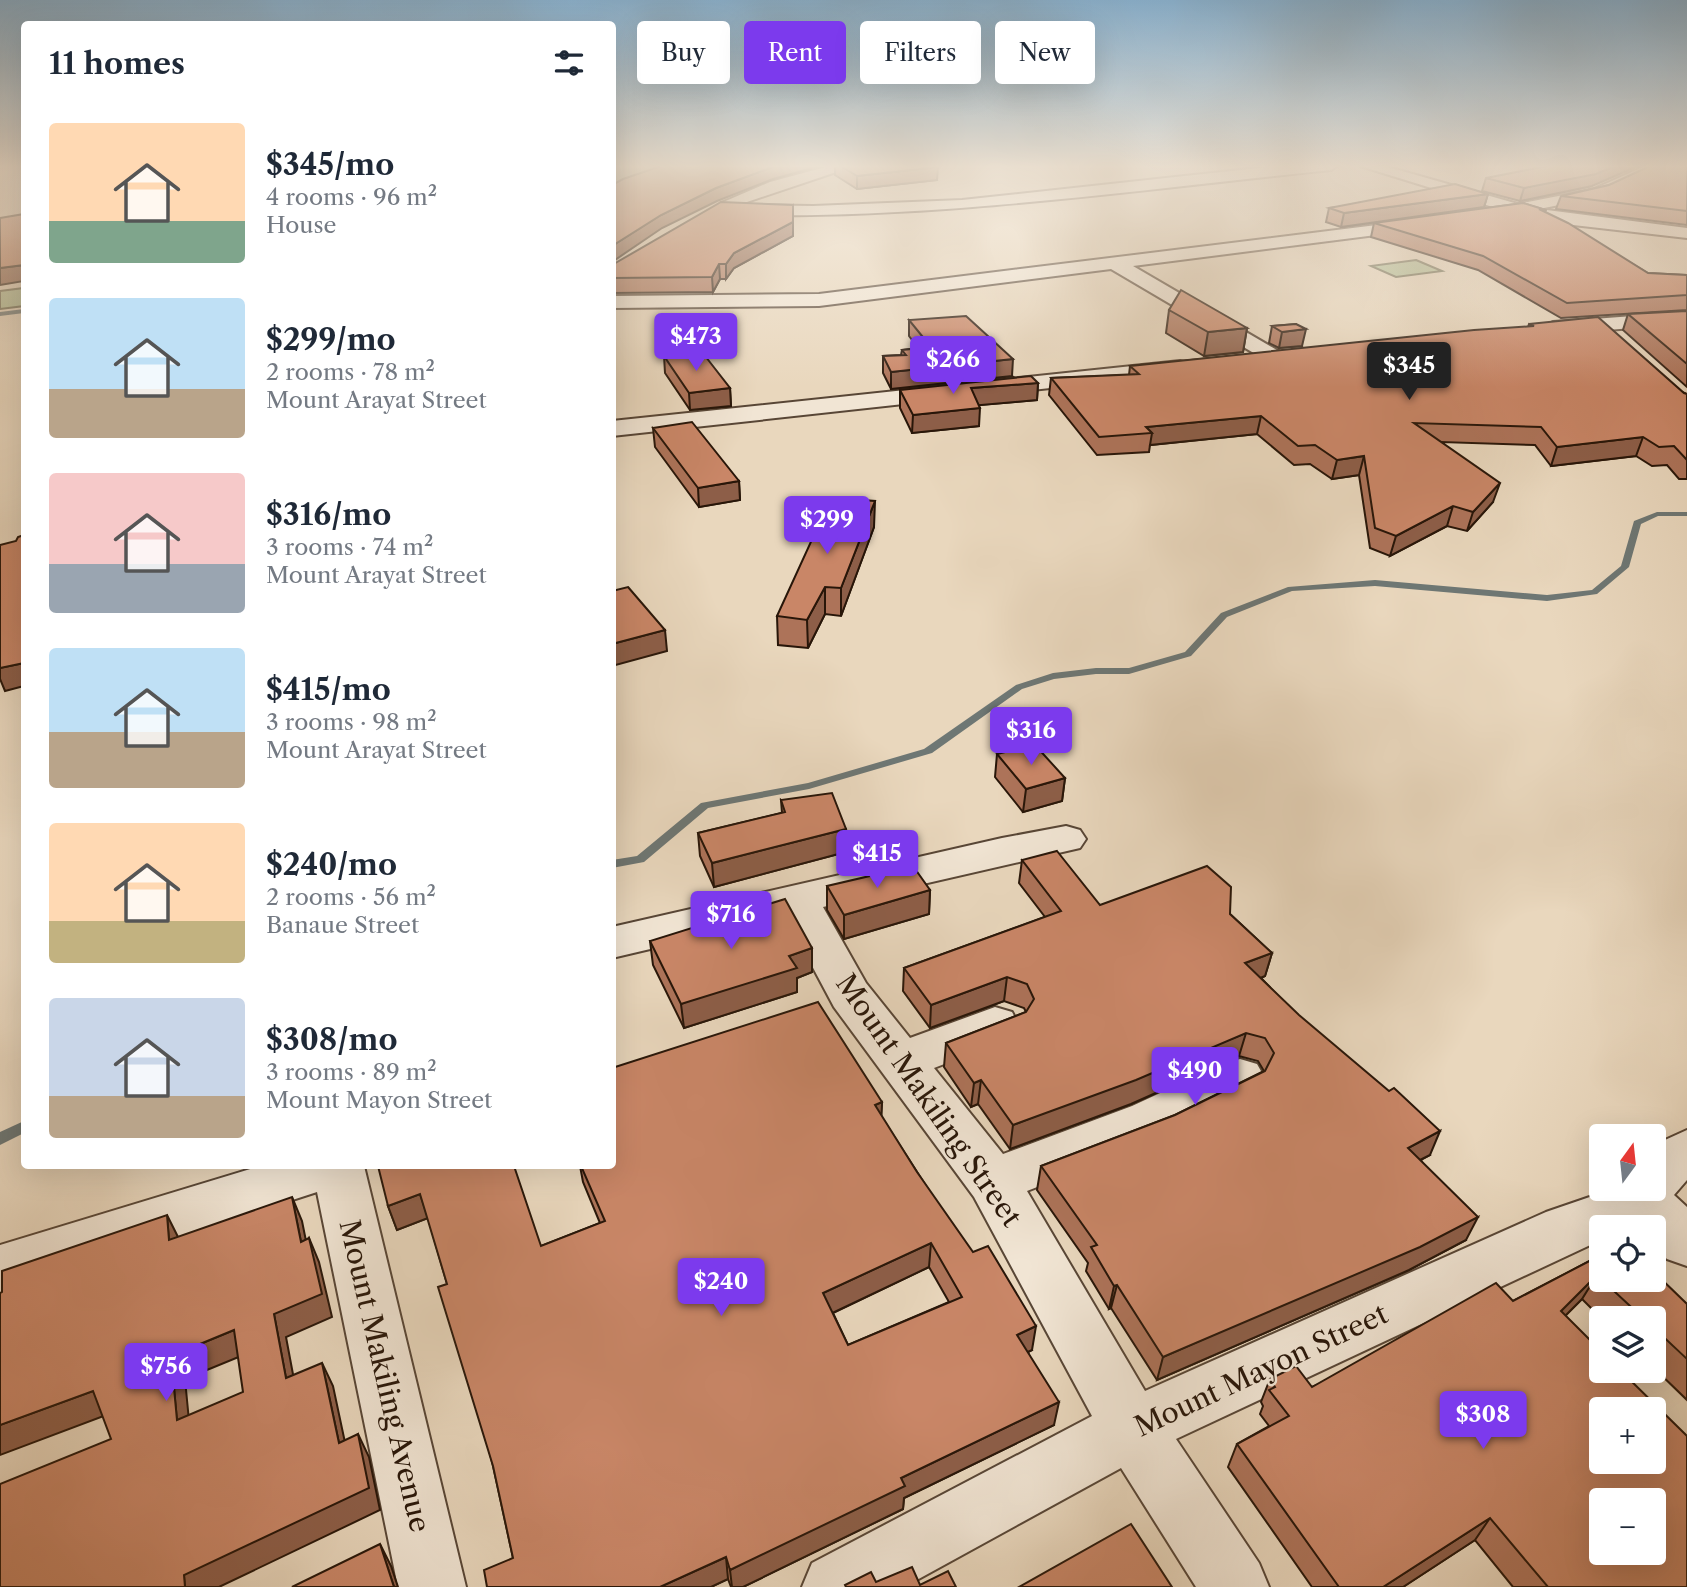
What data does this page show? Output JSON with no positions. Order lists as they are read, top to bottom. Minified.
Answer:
{"streets":{"street":["Mount Makiling Street","Mount Mayon Street","Mount Makiling Avenue"]},"crossings":[["Mount Makiling Street","Mount Mayon Street"]],"north":"top","page":{"chip":["Buy","Rent","Filters","New"],"heading":"11 homes","list":[{"name":"$345/mo","note":"4 rooms · 96 m² · House"},{"name":"$299/mo","note":"2 rooms · 78 m² · Mount Arayat Street"},{"name":"$316/mo","note":"3 rooms · 74 m² · Mount Arayat Street"},{"name":"$415/mo","note":"3 rooms · 98 m² · Mount Arayat Street"},{"name":"$240/mo","note":"2 rooms · 56 m² · Banaue Street"},{"name":"$308/mo","note":"3 rooms · 89 m² · Mount Mayon Street"}],"price":["$473","$266","$345","$299","$316","$415","$716","$490","$240","$756","$308"],"map_buttons":["+","−"]}}
